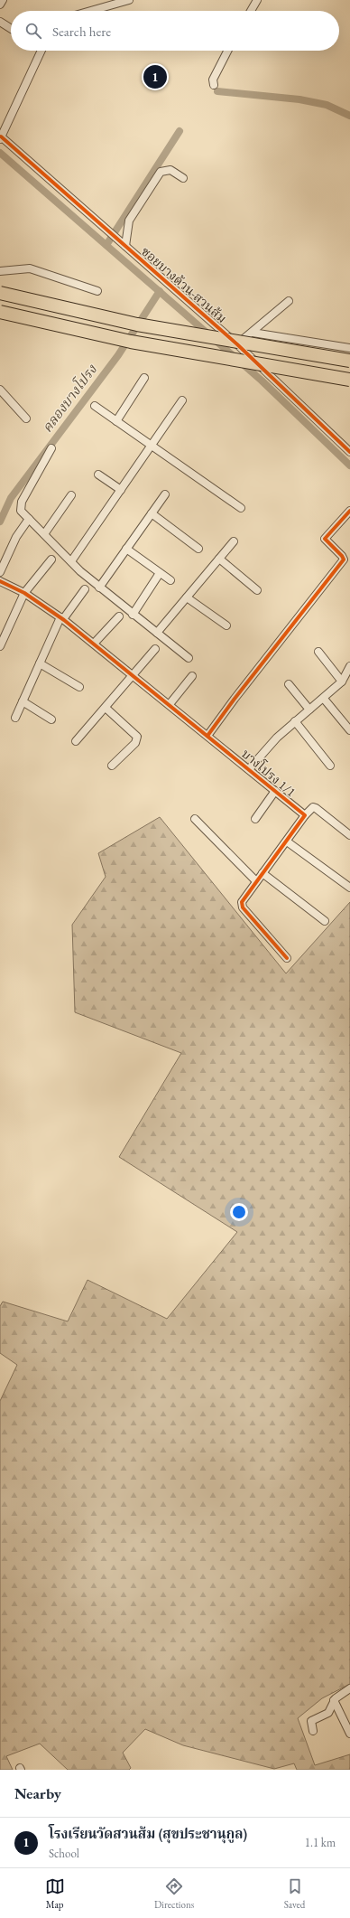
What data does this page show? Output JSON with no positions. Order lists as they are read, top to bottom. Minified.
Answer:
{"streets":{"street":["ซอยบางด้วน-สวนส้ม","บางโปรง 1/1"]},"water":["คลองบางโปรง"],"page":{"search":"Search here","pins":"1","heading":"Nearby","list":[{"mark":"1","name":"โรงเรียนวัดสวนส้ม (สุขประชานุกูล)","note":"School","value":"1.1 km"}],"nav":["Map","Directions","Saved"]}}
